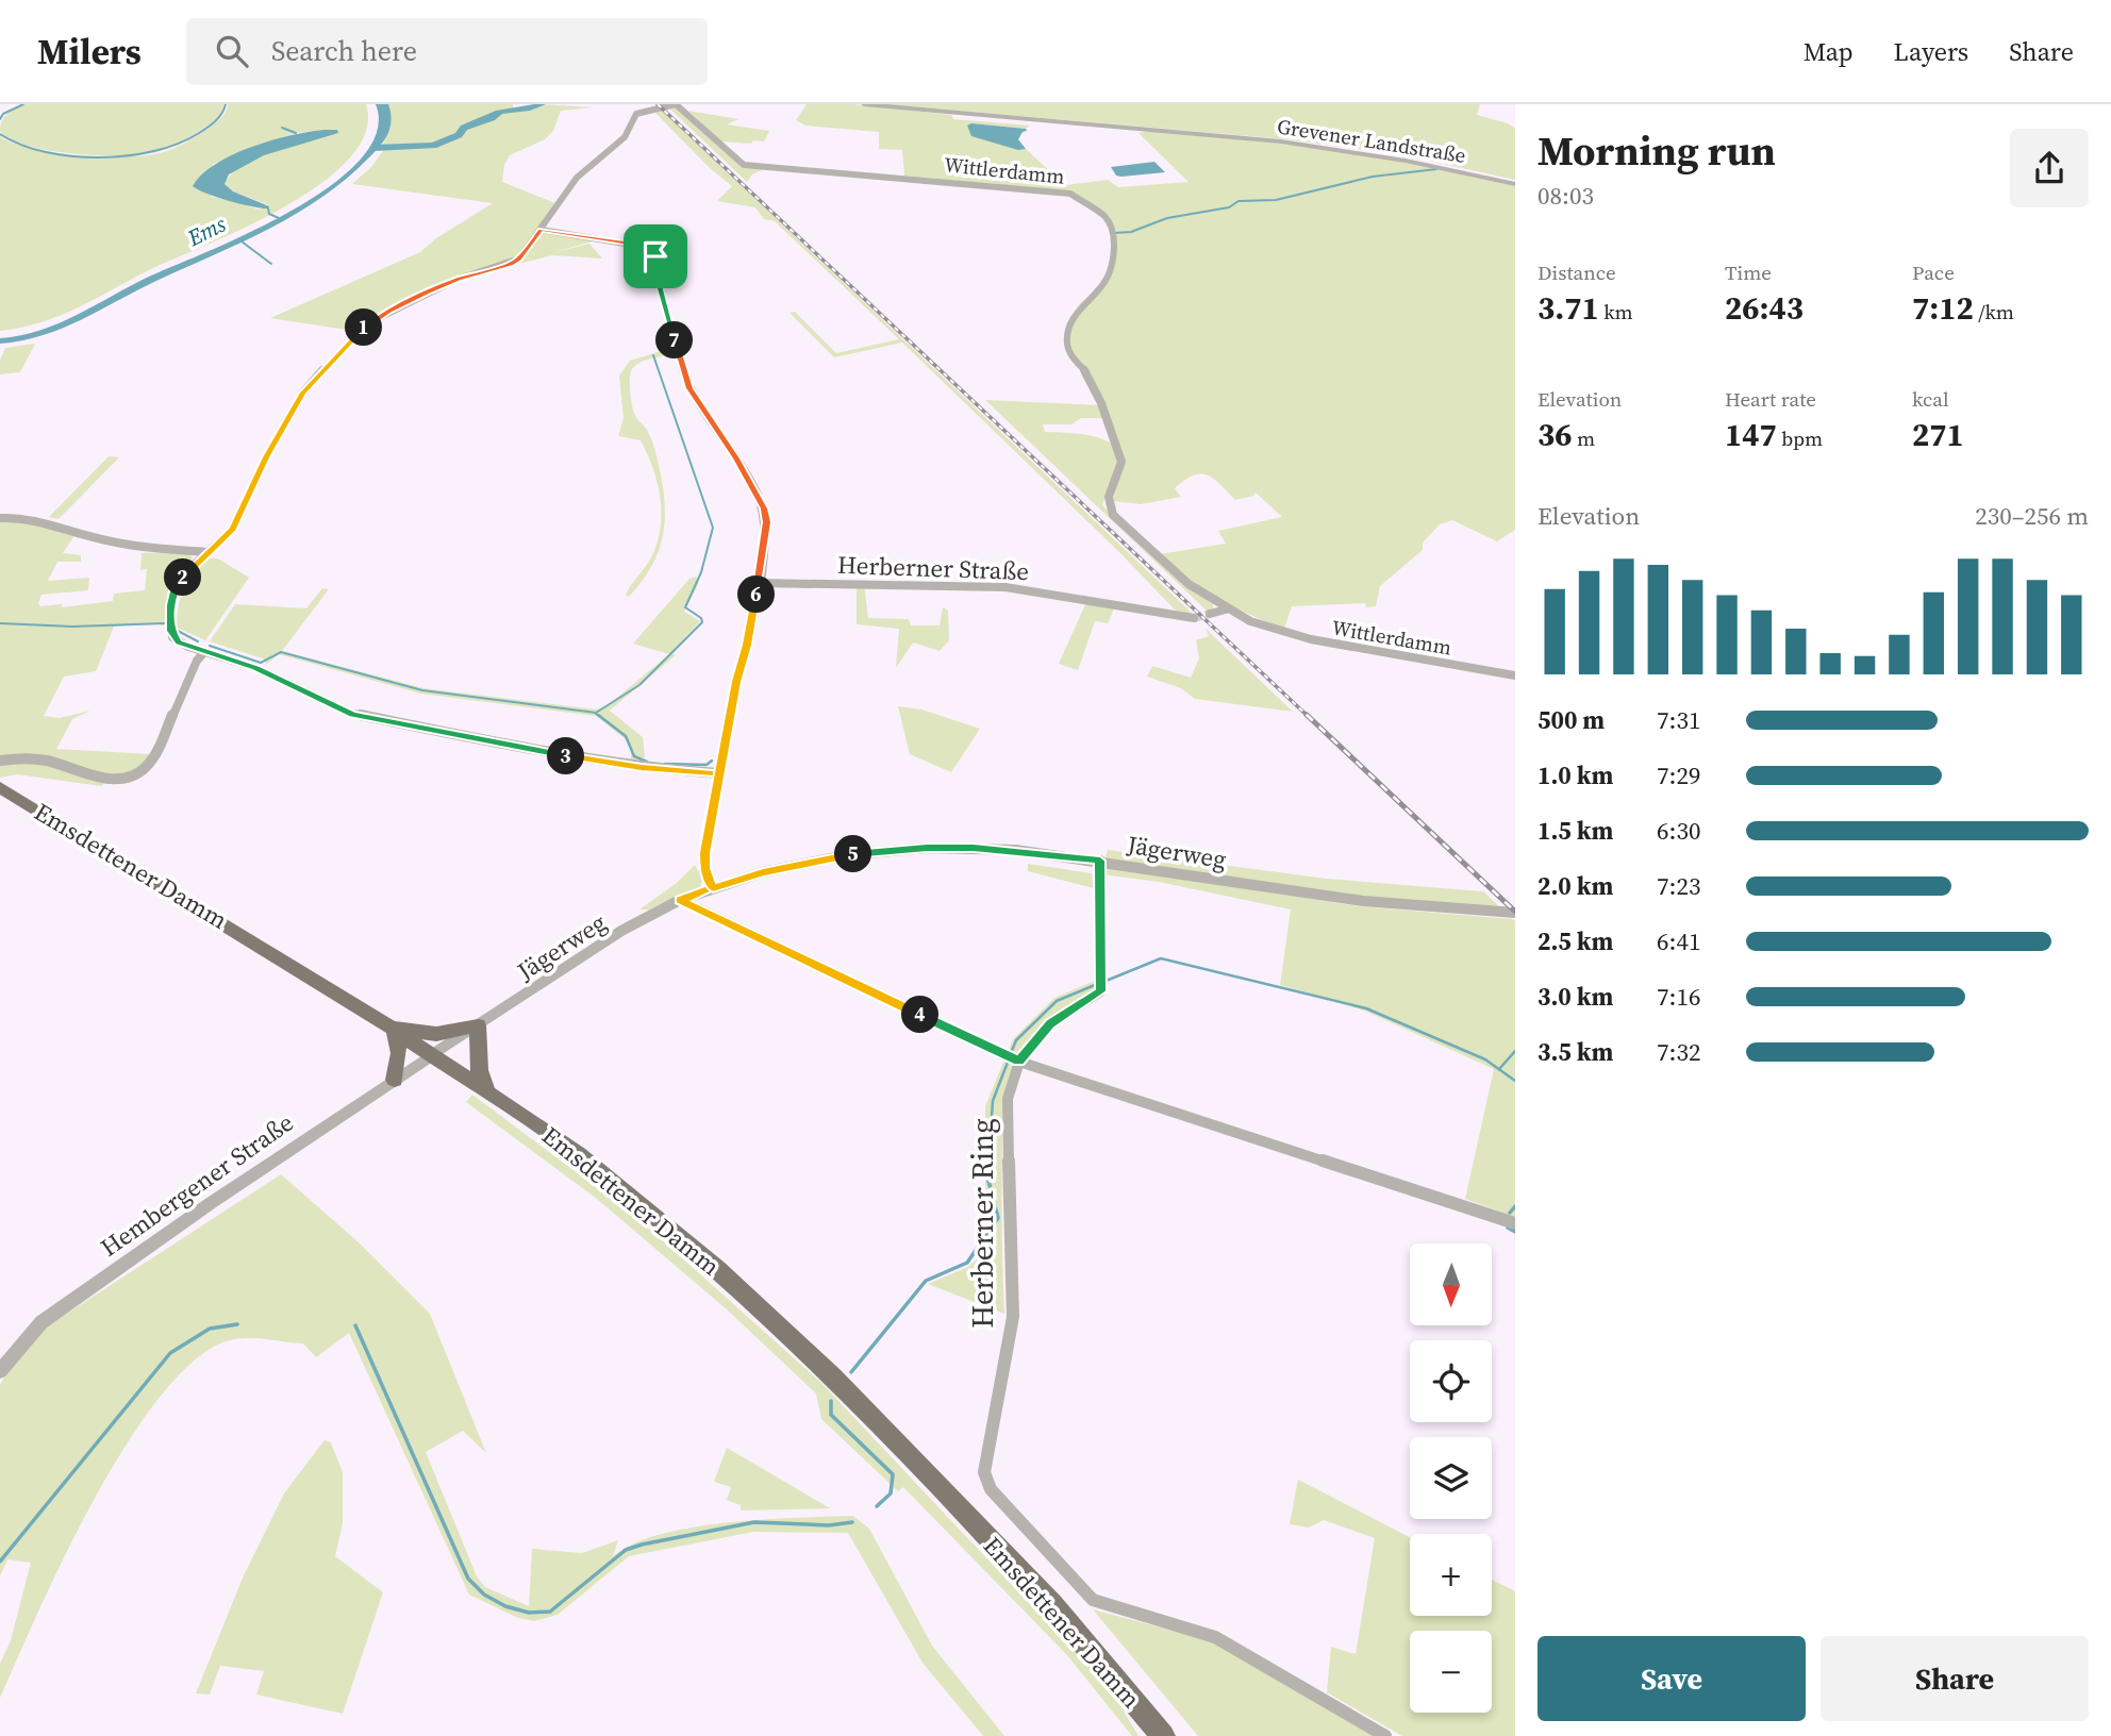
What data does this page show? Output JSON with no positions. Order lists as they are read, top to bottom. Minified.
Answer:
{"streets":{"main road":["Emsdettener Damm"],"street":["Grevener Landstraße","Wittlerdamm","Herberner Straße","Jägerweg","Hembergener Straße","Herberner Ring"]},"crossings":[["Jägerweg","Emsdettener Damm"],["Jägerweg","Hembergener Straße"],["Jägerweg","Herberner Ring"],["Emsdettener Damm","Hembergener Straße"]],"water":["Ems"],"north":"bottom","page":{"header":"Milers","search":"Search here","nav":["Map","Layers","Share"],"heading":["Morning run","08:03"],"stats":[["Distance","3.71 km"],["Time","26:43"],["Pace","7:12 /km"],["Elevation","36 m"],["Heart rate","147 bpm"],["kcal","271"]],"pins":["1","7","2","6","3","5","4"],"chart":["Elevation","230–256 m"],"list":[{"name":"500 m","note":"7:31"},{"name":"1.0 km","note":"7:29"},{"name":"1.5 km","note":"6:30"},{"name":"2.0 km","note":"7:23"},{"name":"2.5 km","note":"6:41"},{"name":"3.0 km","note":"7:16"},{"name":"3.5 km","note":"7:32"}],"map_buttons":["+","−"],"buttons":["Save","Share"]}}
